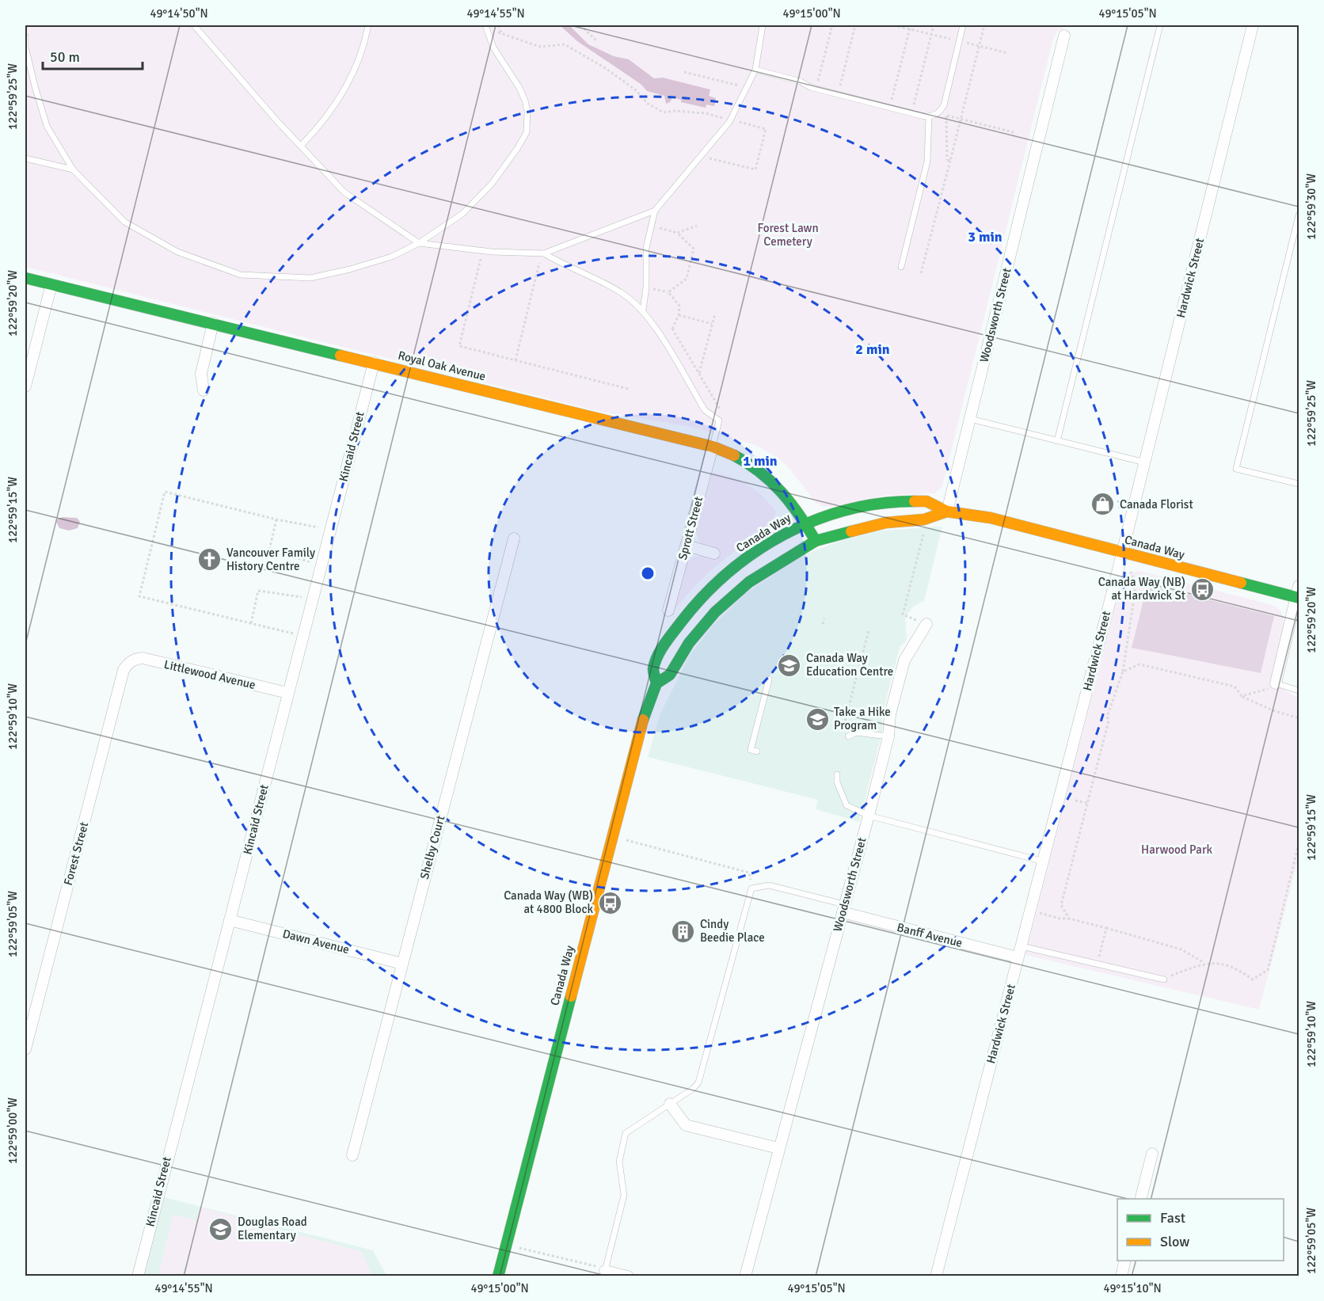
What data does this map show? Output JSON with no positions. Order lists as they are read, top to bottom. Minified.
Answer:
{"streets":{"main road":["Royal Oak Avenue","Canada Way"],"street":["Hardwick Street","Woodsworth Street","Kincaid Street","Sprott Street","Littlewood Avenue","Shelby Court","Forest Street","Banff Avenue","Dawn Avenue"]},"crossings":[["Hardwick Street","Canada Way"],["Hardwick Street","Banff Avenue"],["Woodsworth Street","Canada Way"],["Woodsworth Street","Banff Avenue"],["Royal Oak Avenue","Kincaid Street"],["Royal Oak Avenue","Sprott Street"],["Royal Oak Avenue","Canada Way"],["Kincaid Street","Littlewood Avenue"],["Kincaid Street","Dawn Avenue"],["Littlewood Avenue","Forest Street"],["Shelby Court","Dawn Avenue"]],"parks":["Forest Lawn Cemetery","Harwood Park"],"places":{"shop":["Canada Florist"],"church":["Vancouver Family History Centre"],"bus stop":["Canada Way (NB) at Hardwick St","Canada Way (WB) at 4800 Block"],"school or university":["Canada Way Education Centre","Take a Hike Program","Douglas Road Elementary"],"building":["Cindy Beedie Place"]},"legend":["Fast","Slow"],"scale_bar":"50 m","coordinates":["49°14'50\"N","49°14'55\"N","49°15'00\"N","49°15'05\"N","122°59'25\"W","122°59'30\"W","122°59'20\"W","122°59'15\"W","122°59'10\"W","122°59'05\"W","122°59'00\"W","49°15'10\"N"],"rings":["3 min","2 min","1 min"]}
